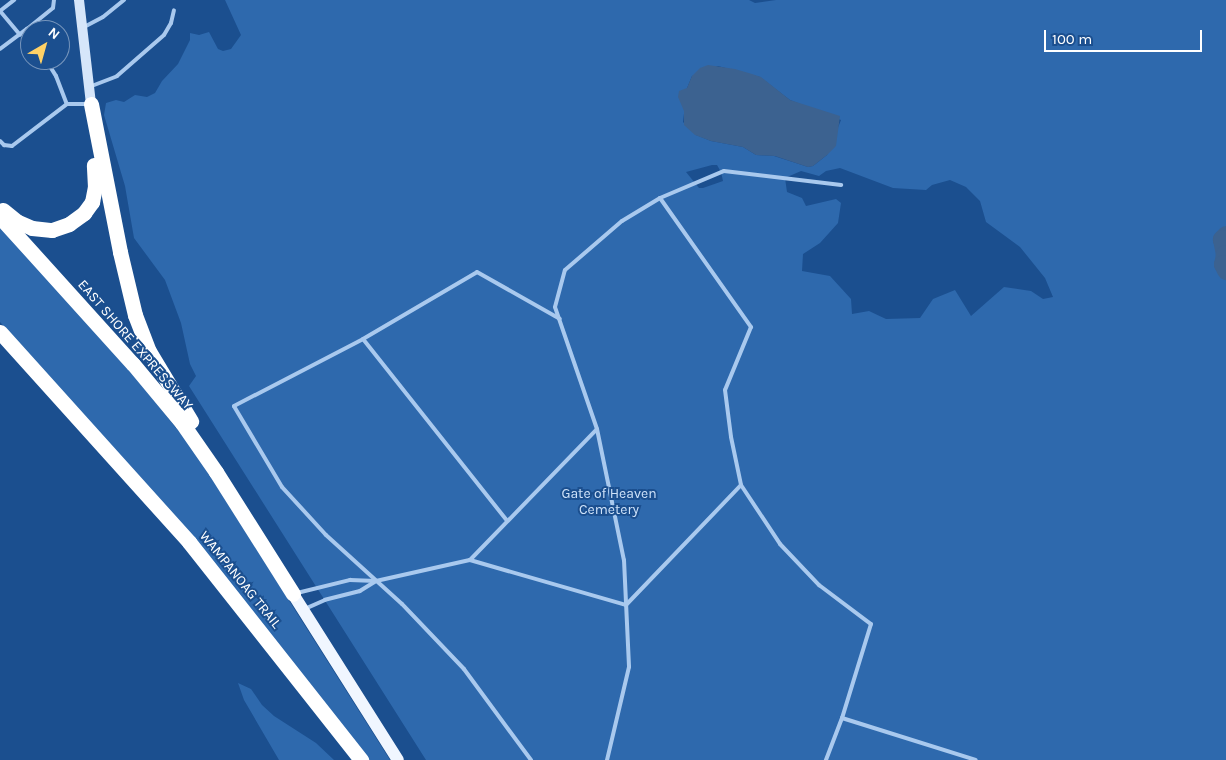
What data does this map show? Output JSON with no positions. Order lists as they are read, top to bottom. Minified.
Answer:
{"streets":{"highway":["EAST SHORE EXPRESSWAY","WAMPANOAG TRAIL"]},"parks":["Gate of Heaven Cemetery"],"scale_bar":"100 m","north":"top right"}
